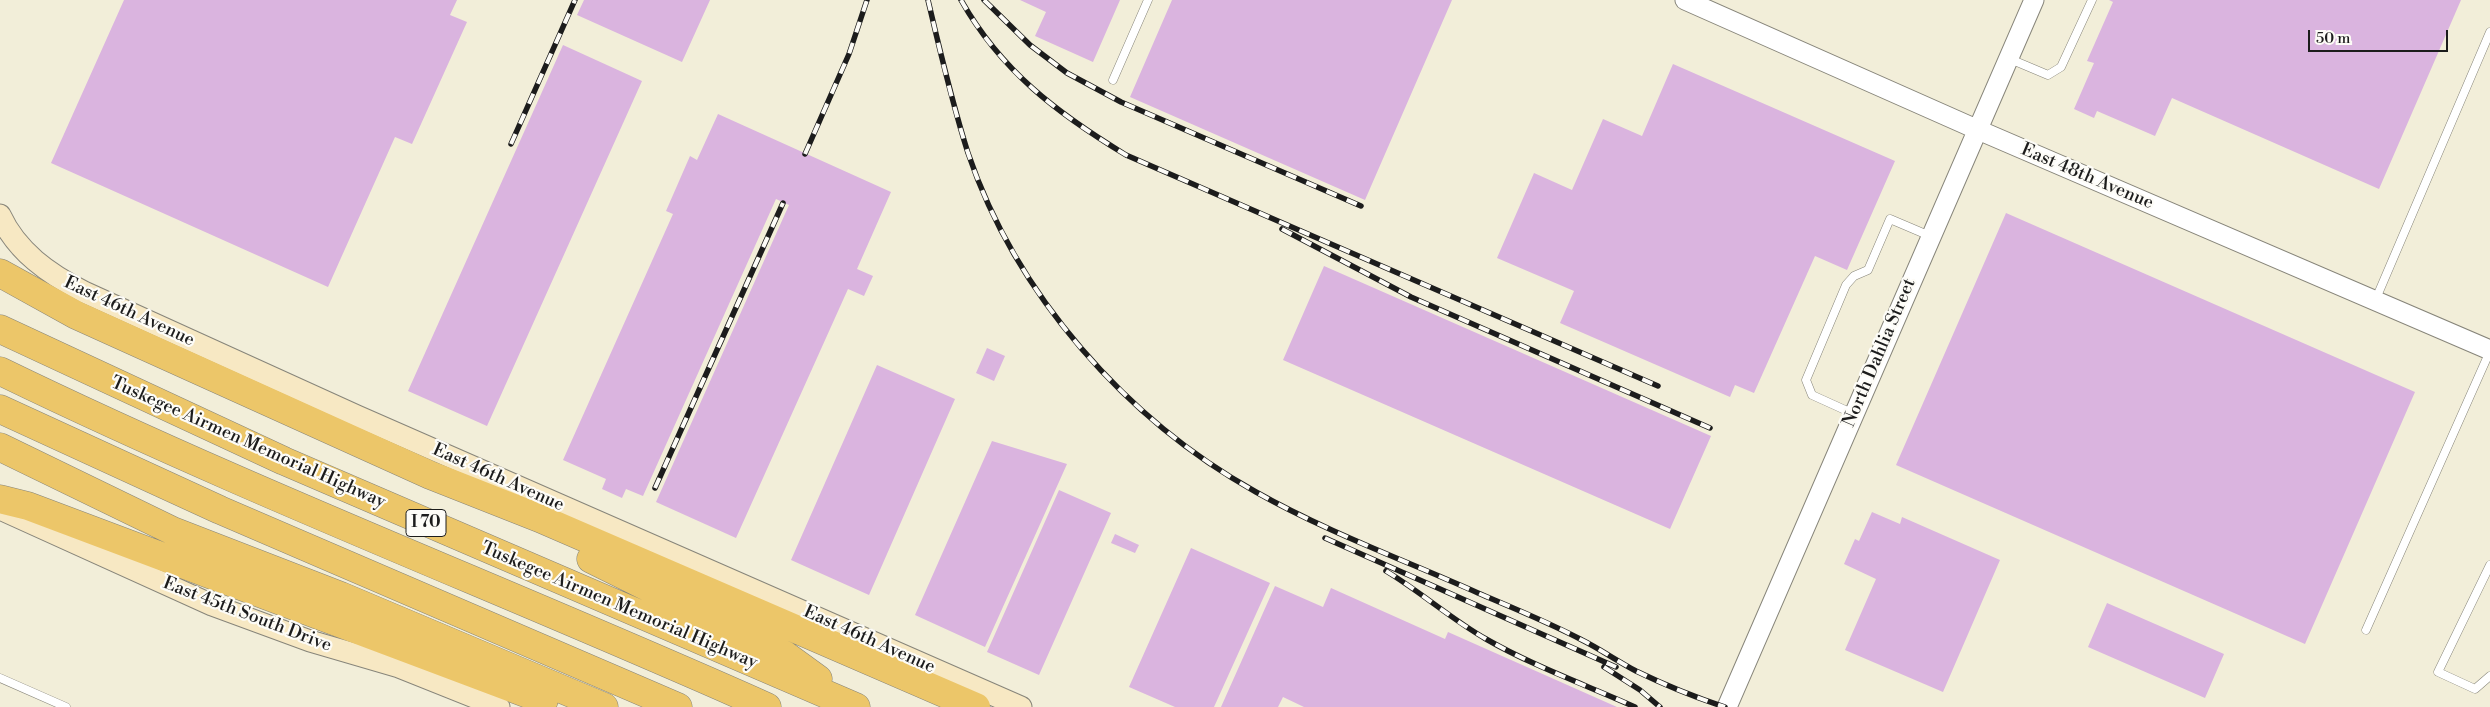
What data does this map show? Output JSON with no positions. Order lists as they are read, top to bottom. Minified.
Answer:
{"streets":{"highway":["Tuskegee Airmen Memorial Highway","I 70"],"main road":["East 46th Avenue","East 45th South Drive"],"street":["East 48th Avenue","North Dahlia Street"]},"crossings":[["East 48th Avenue","North Dahlia Street"]],"scale_bar":"50 m"}
